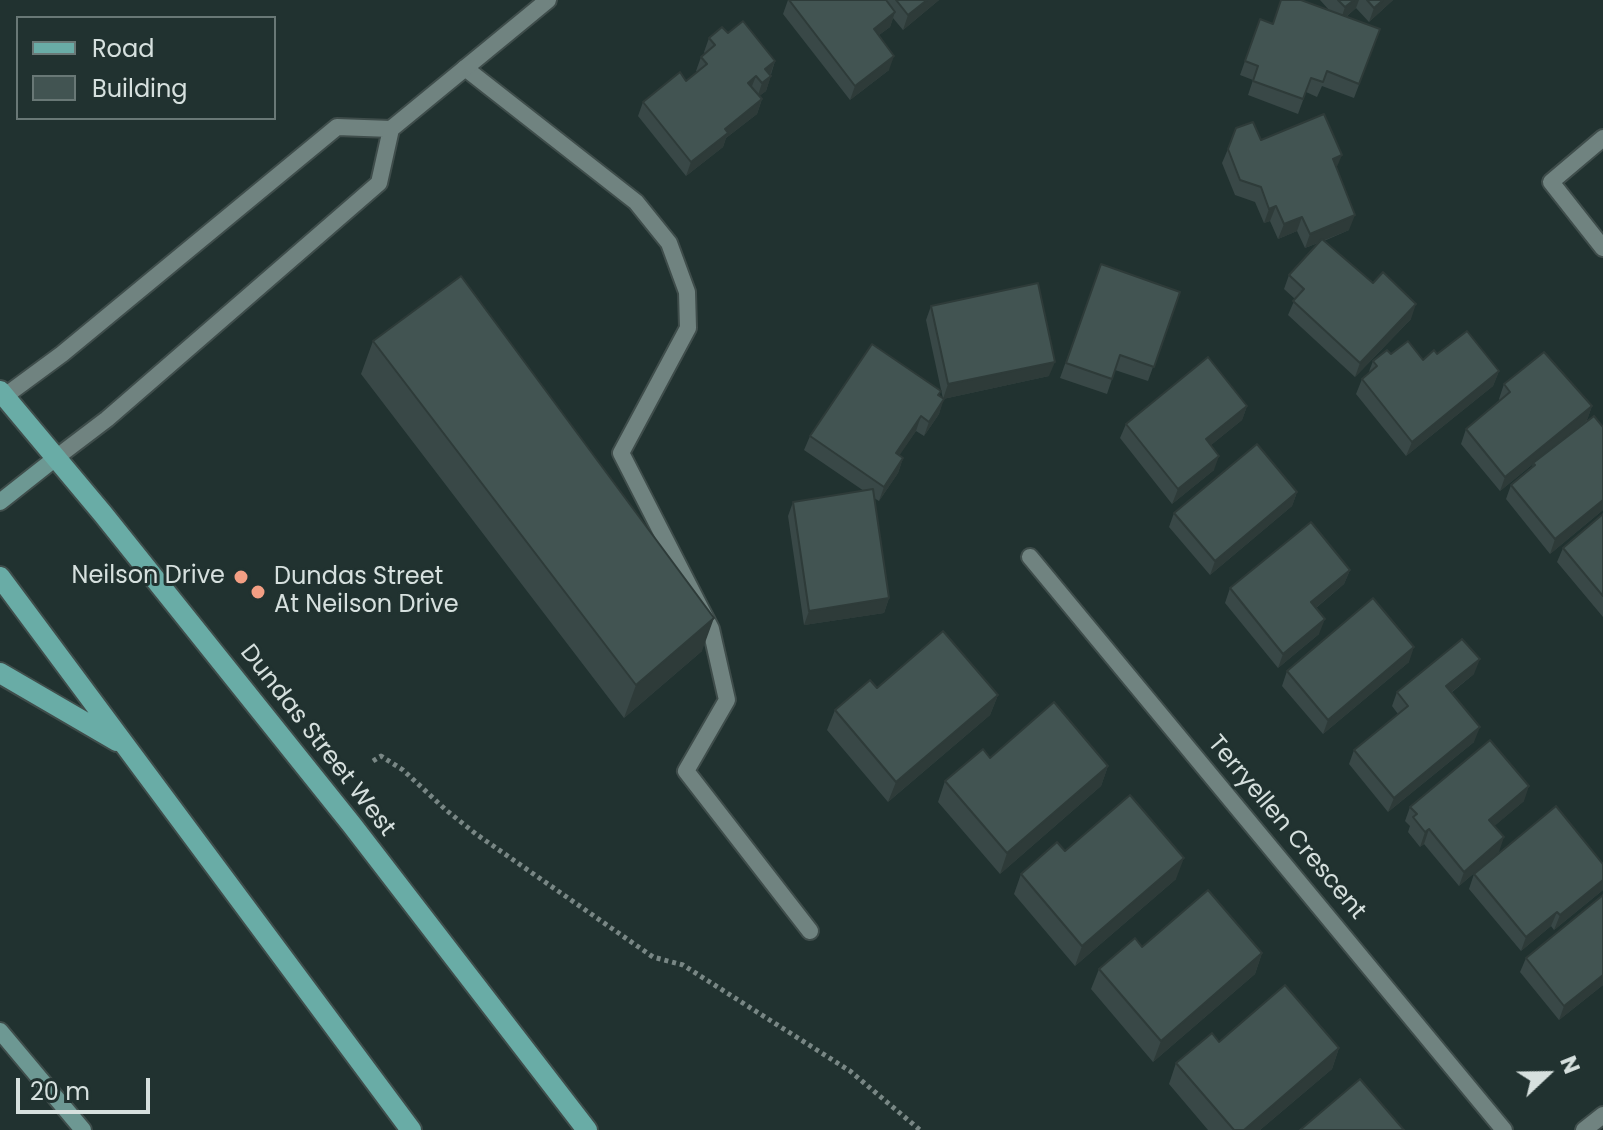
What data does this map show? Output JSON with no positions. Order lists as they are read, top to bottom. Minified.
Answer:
{"streets":{"main road":["Dundas Street West"],"street":["Terryellen Crescent"]},"places":["Neilson Drive","Dundas Street At Neilson Drive"],"legend":["Road","Building"],"scale_bar":"20 m","north":"right"}
